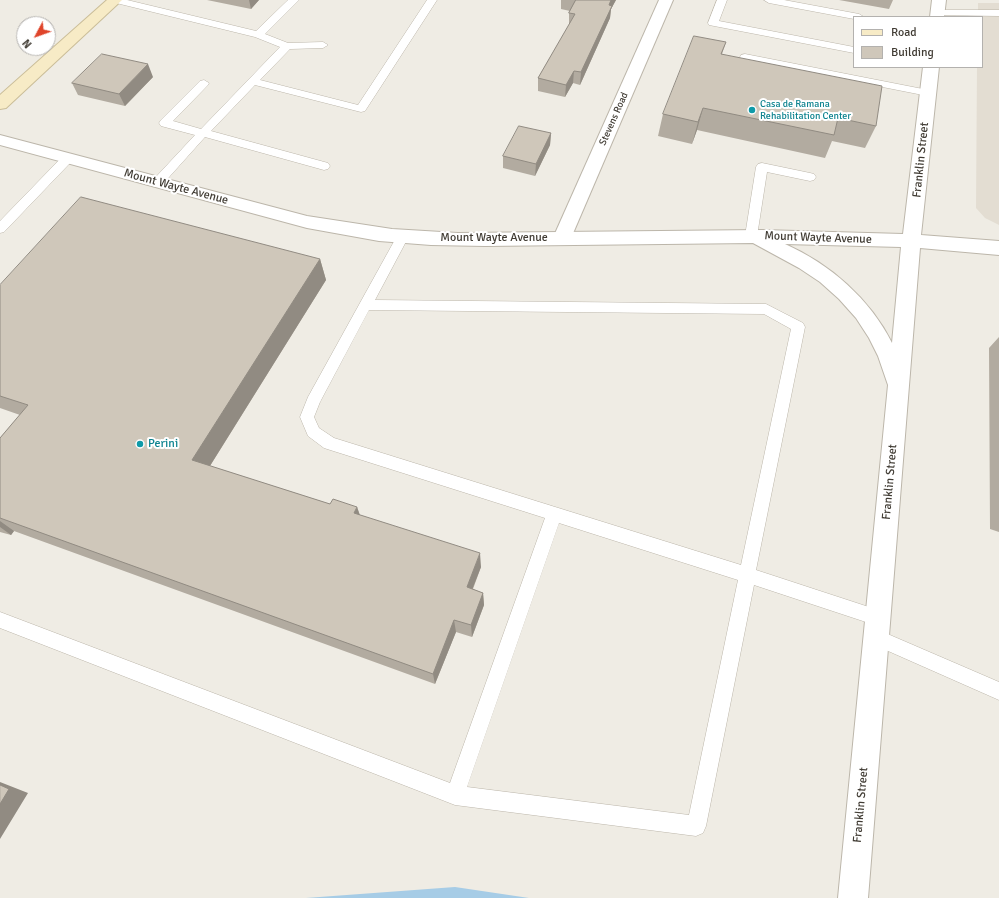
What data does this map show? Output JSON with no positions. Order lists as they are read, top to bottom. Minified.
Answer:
{"streets":{"street":["Stevens Road","Franklin Street","Mount Wayte Avenue"]},"crossings":[["Stevens Road","Mount Wayte Avenue"],["Franklin Street","Mount Wayte Avenue"]],"places":["Casa de Ramana Rehabilitation Center","Perini"],"legend":["Road","Building"],"north":"bottom left"}
